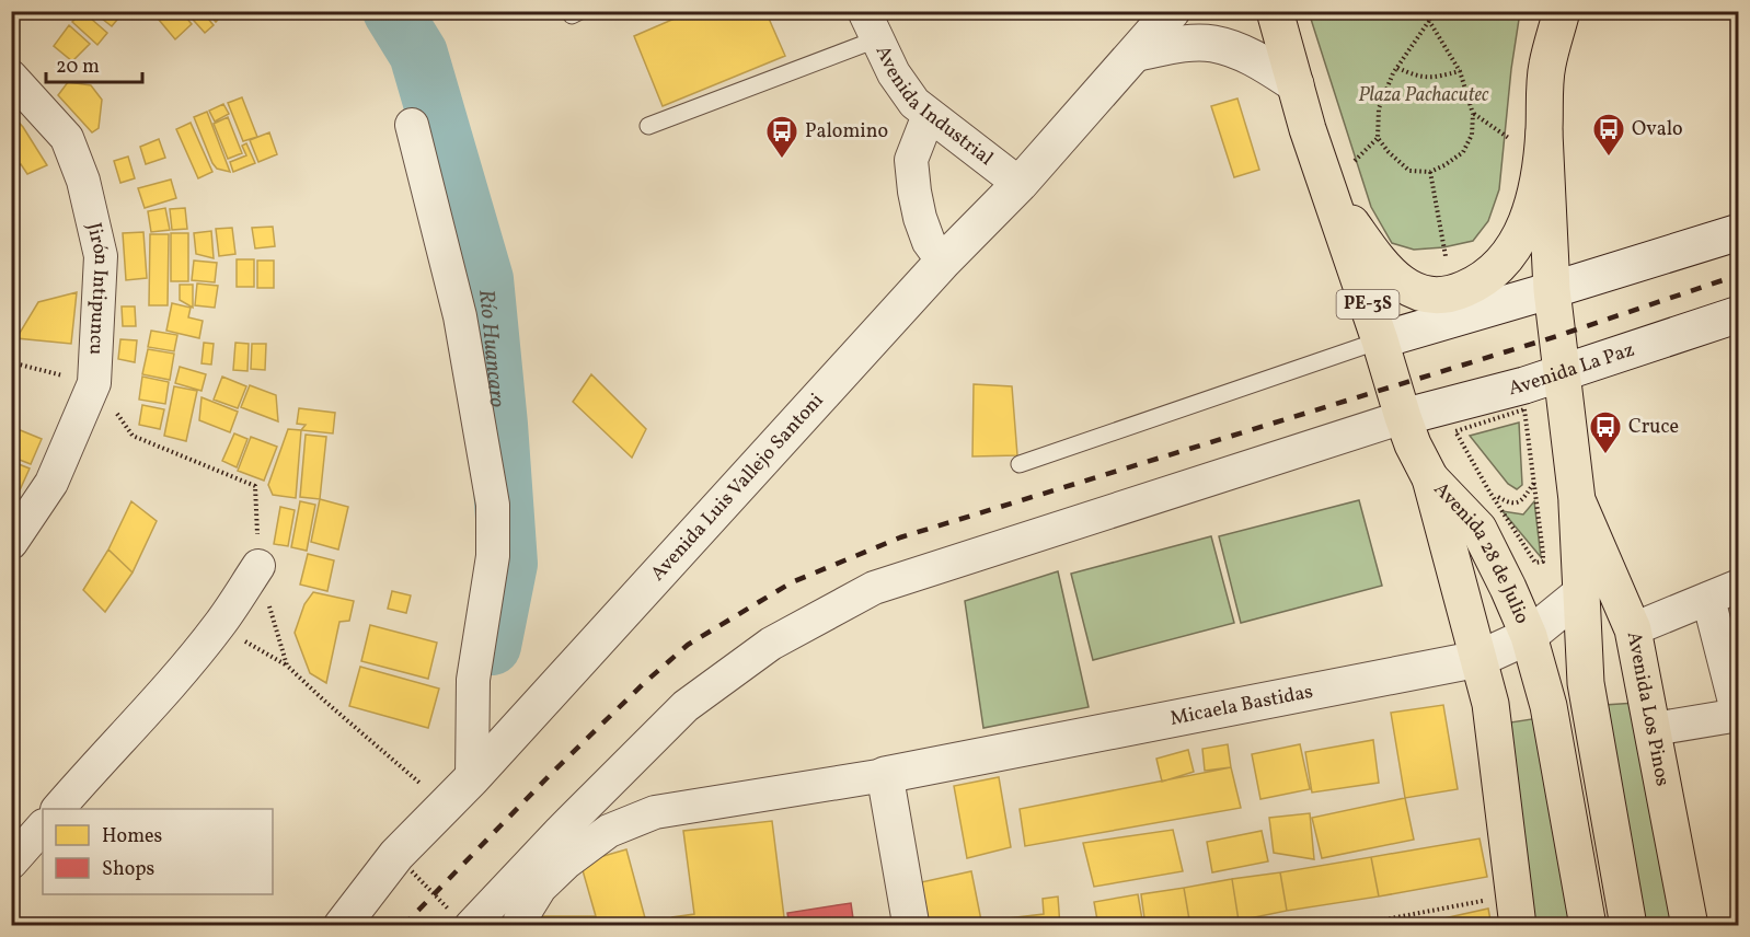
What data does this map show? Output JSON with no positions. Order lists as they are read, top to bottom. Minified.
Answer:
{"streets":{"main road":["PE-3S","Avenida 28 de Julio","Avenida Los Pinos"],"street":["Avenida Industrial","Jirón Intipuncu","Avenida La Paz","Avenida Luis Vallejo Santoni","Micaela Bastidas"]},"crossings":[["Avenida Industrial","Avenida Luis Vallejo Santoni"],["PE-3S","Avenida La Paz"],["PE-3S","Avenida 28 de Julio"],["Avenida 28 de Julio","Micaela Bastidas"]],"water":["Río Huancaro"],"parks":["Plaza Pachacutec"],"places":{"bus stop":["Ovalo","Palomino","Cruce"]},"legend":["Homes","Shops"],"scale_bar":"20 m"}
